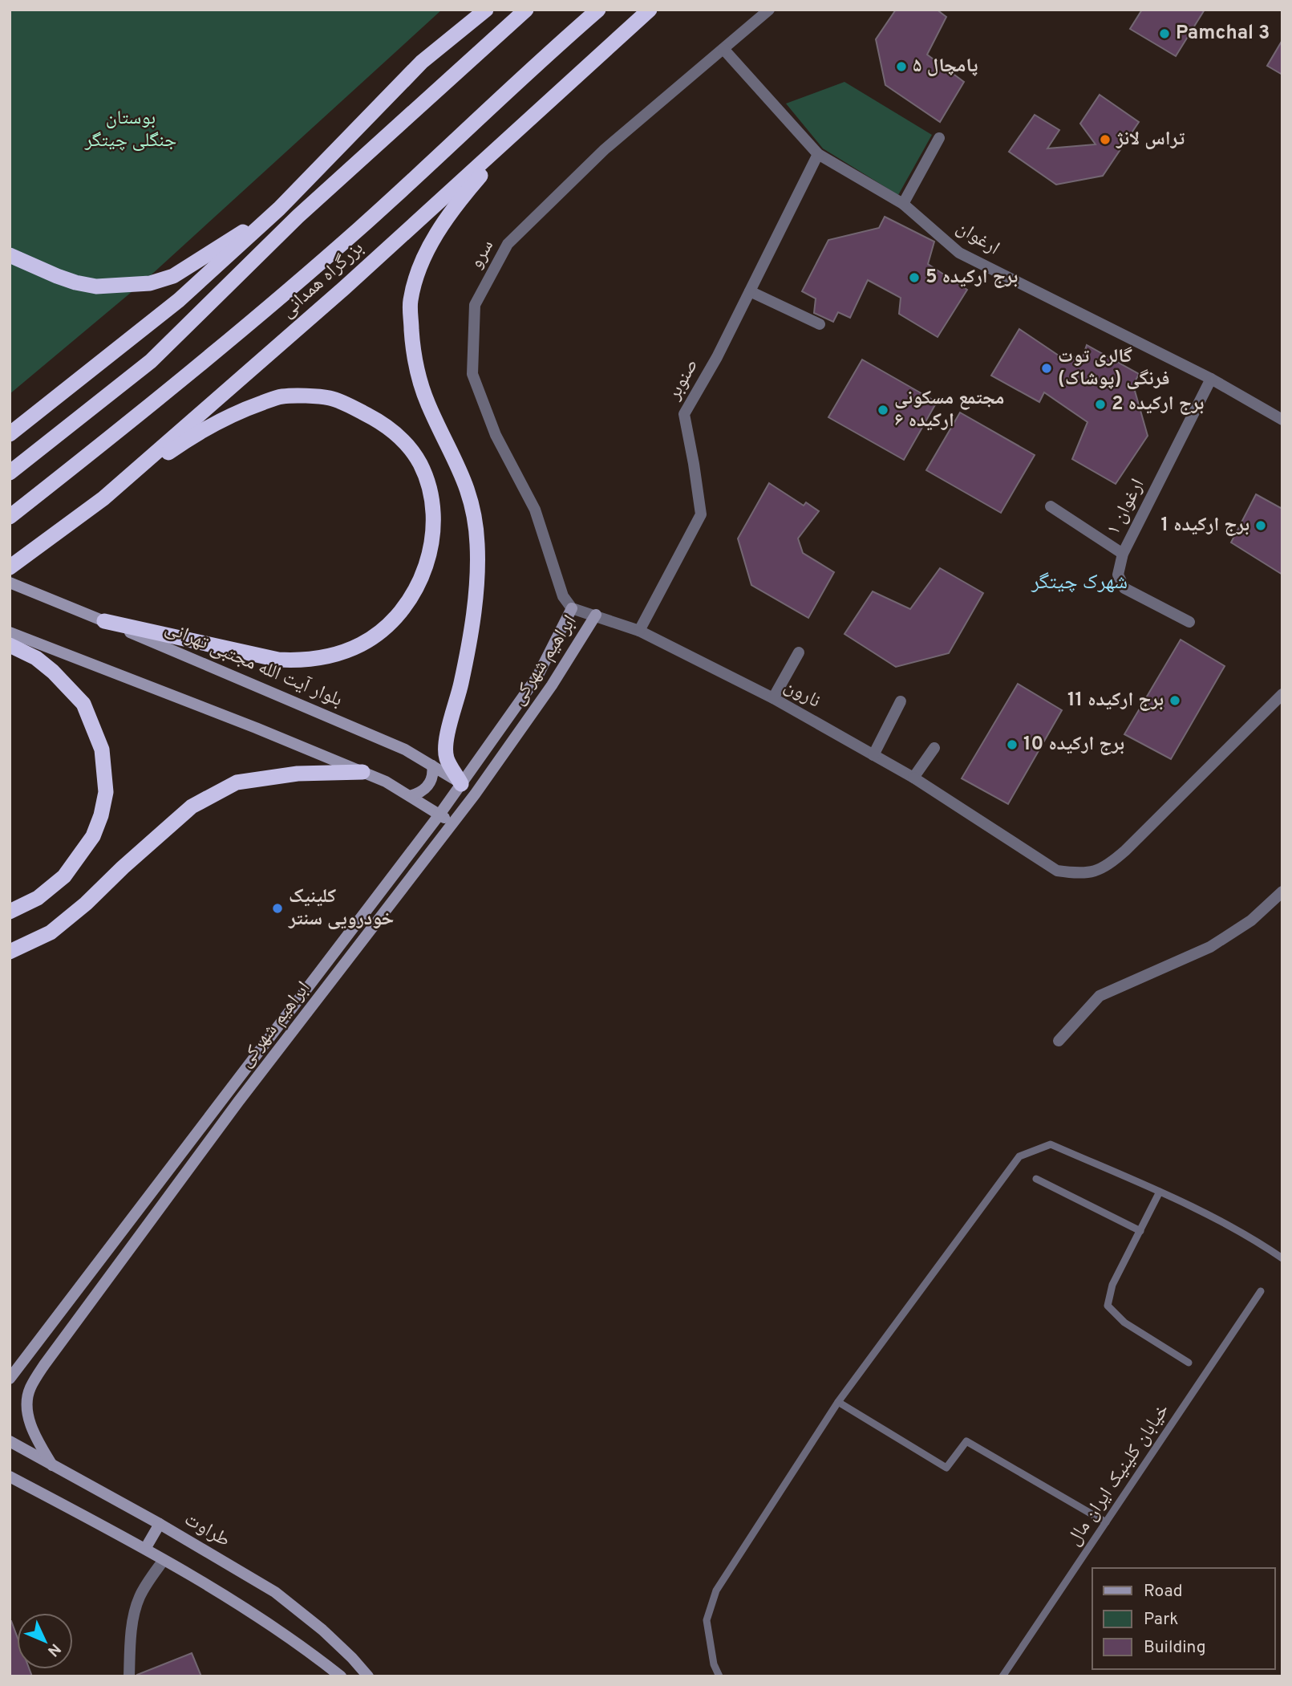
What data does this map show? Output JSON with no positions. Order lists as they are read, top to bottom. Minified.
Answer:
{"streets":{"highway":["بزرگراه همدانی"],"main road":["ابراهیم شهرکی","بلوار آیت الله مجتبی تهرانی","طراوت"],"street":["ارغوان","سرو","صنوبر","ارغوان ۱","نارون"],"lane":["خیابان کلینیک ایران مال"]},"crossings":[["ارغوان","سرو"],["ارغوان","صنوبر"],["ارغوان","ارغوان ۱"],["سرو","ابراهیم شهرکی"],["سرو","نارون"],["صنوبر","نارون"],["ابراهیم شهرکی","بلوار آیت الله مجتبی تهرانی"],["ابراهیم شهرکی","نارون"],["ابراهیم شهرکی","طراوت"]],"districts":["شهرک چیتگر"],"parks":["بوستان جنگلی چیتگر"],"places":["Pamchal 3","پامچال ۵","تراس لانژ","برج ارکیده 5","گالری توت فرنگی (پوشاک)","برج ارکیده 2","مجتمع مسکونی ارکیده ۶","برج ارکیده 1","برج ارکیده 11","برج ارکیده 10","کلینیک خودرویی سنتر"],"legend":["Road","Park","Building"],"north":"bottom right"}
